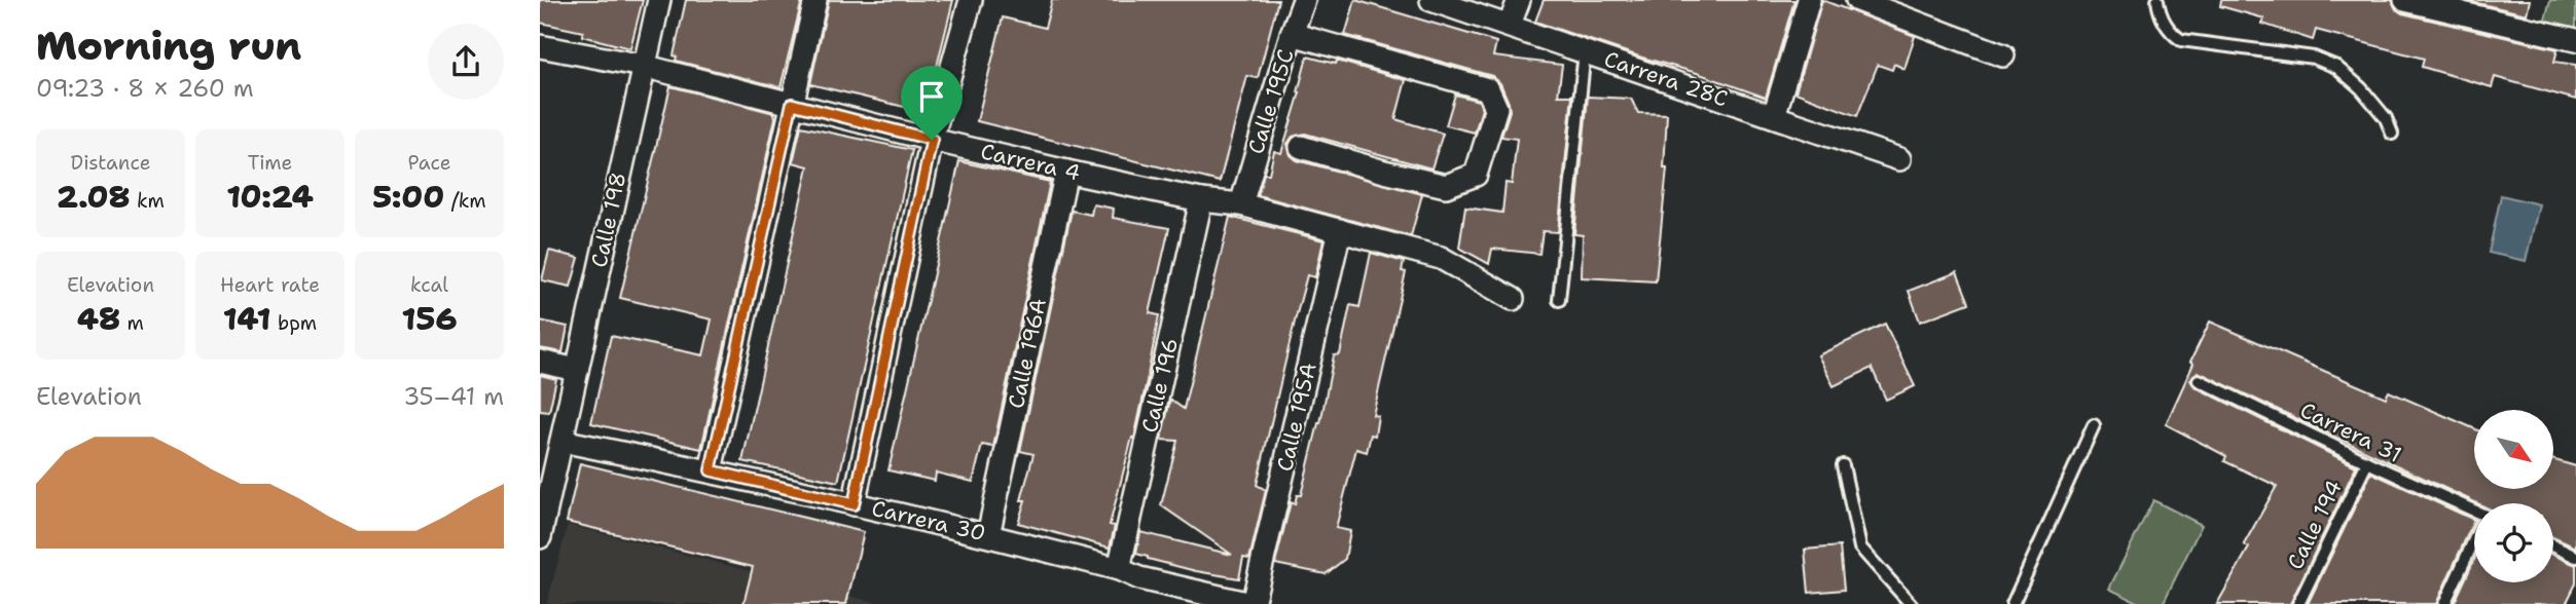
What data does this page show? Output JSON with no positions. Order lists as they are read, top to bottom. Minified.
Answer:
{"streets":{"street":["Carrera 28C","Calle 195C","Carrera 4","Calle 198","Calle 196A","Calle 196","Calle 195A","Carrera 30"],"lane":["Carrera 31","Calle 194"]},"crossings":[["Calle 195C","Carrera 4"],["Carrera 4","Calle 198"],["Carrera 4","Calle 196A"],["Carrera 4","Calle 196"],["Carrera 4","Calle 195A"],["Calle 198","Carrera 30"],["Calle 196A","Carrera 30"],["Calle 196","Carrera 30"],["Calle 195A","Carrera 30"],["Carrera 31","Calle 194"]],"north":"bottom right","page":{"heading":["Morning run","09:23 · 8 × 260 m"],"stats":[["Distance","2.08 km"],["Time","10:24"],["Pace","5:00 /km"],["Elevation","48 m"],["Heart rate","141 bpm"],["kcal","156"]],"chart":["Elevation","35–41 m"]}}
